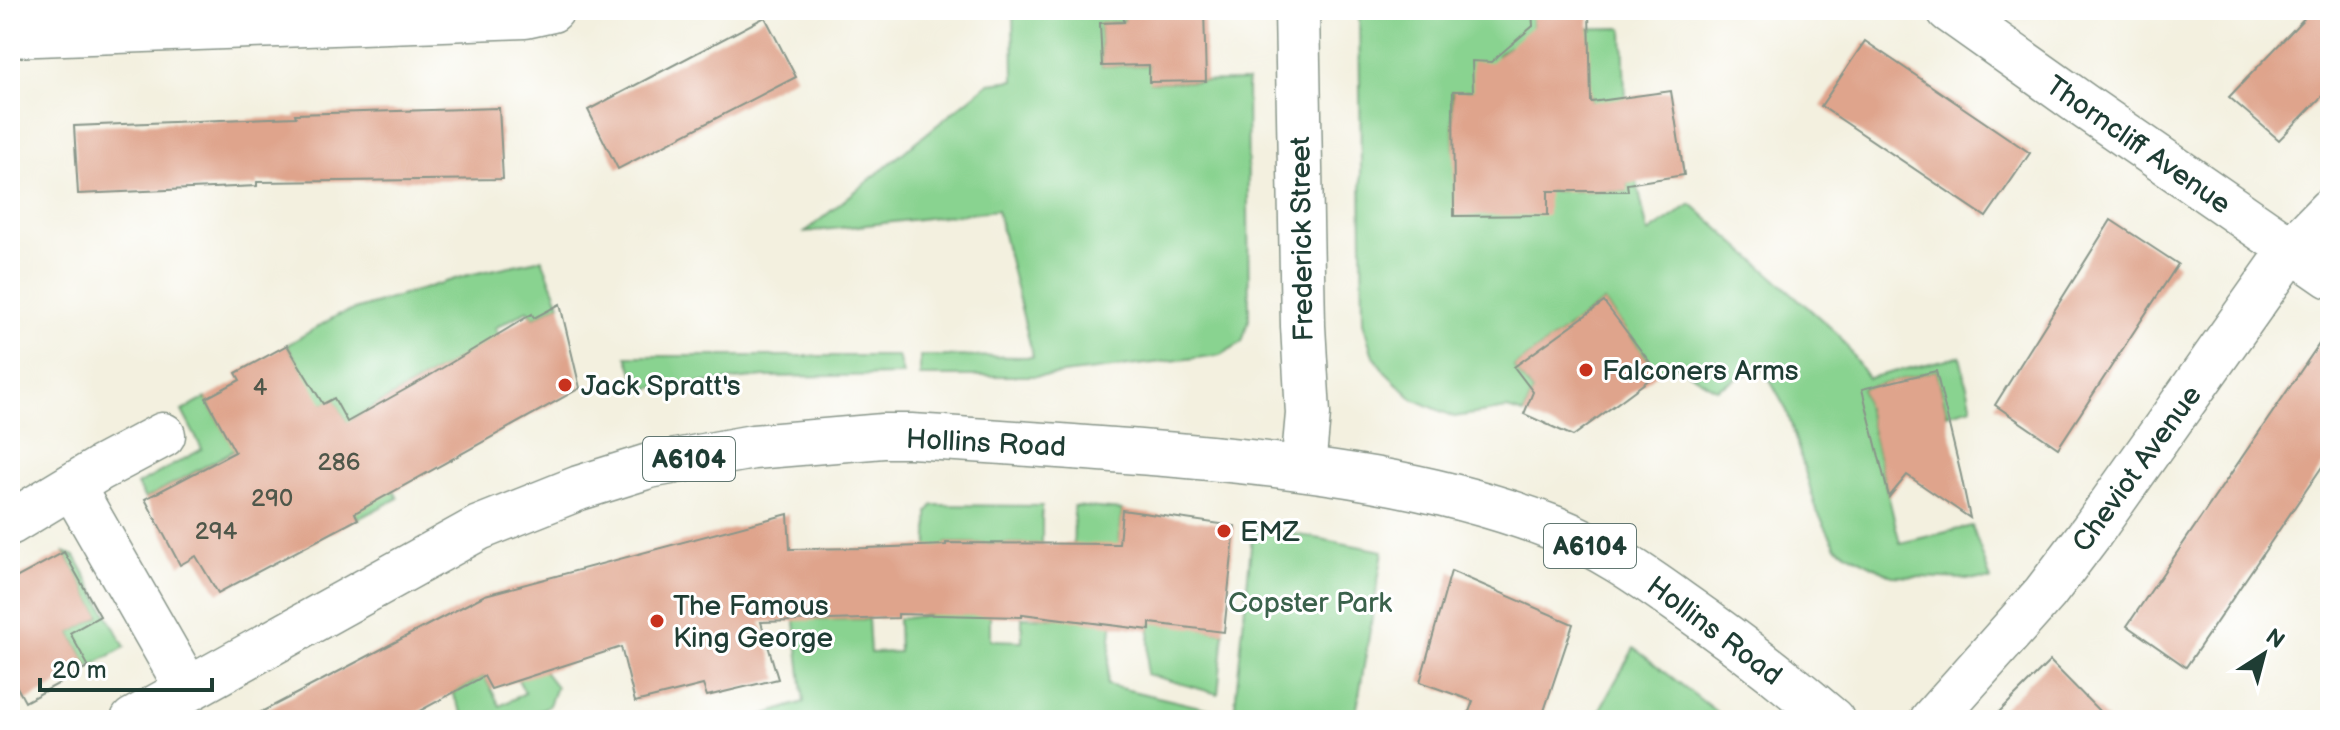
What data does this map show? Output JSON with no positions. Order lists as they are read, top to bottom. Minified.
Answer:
{"streets":{"main road":["Thorncliff Avenue","Frederick Street","Hollins Road","A6104","Cheviot Avenue"]},"crossings":[["Thorncliff Avenue","Cheviot Avenue"],["Frederick Street","Hollins Road"]],"parks":["Copster Park"],"places":["Falconers Arms","Jack Spratt's","EMZ","The Famous King George"],"house_numbers":["4","286","290","294"],"scale_bar":"20 m","north":"top right"}
